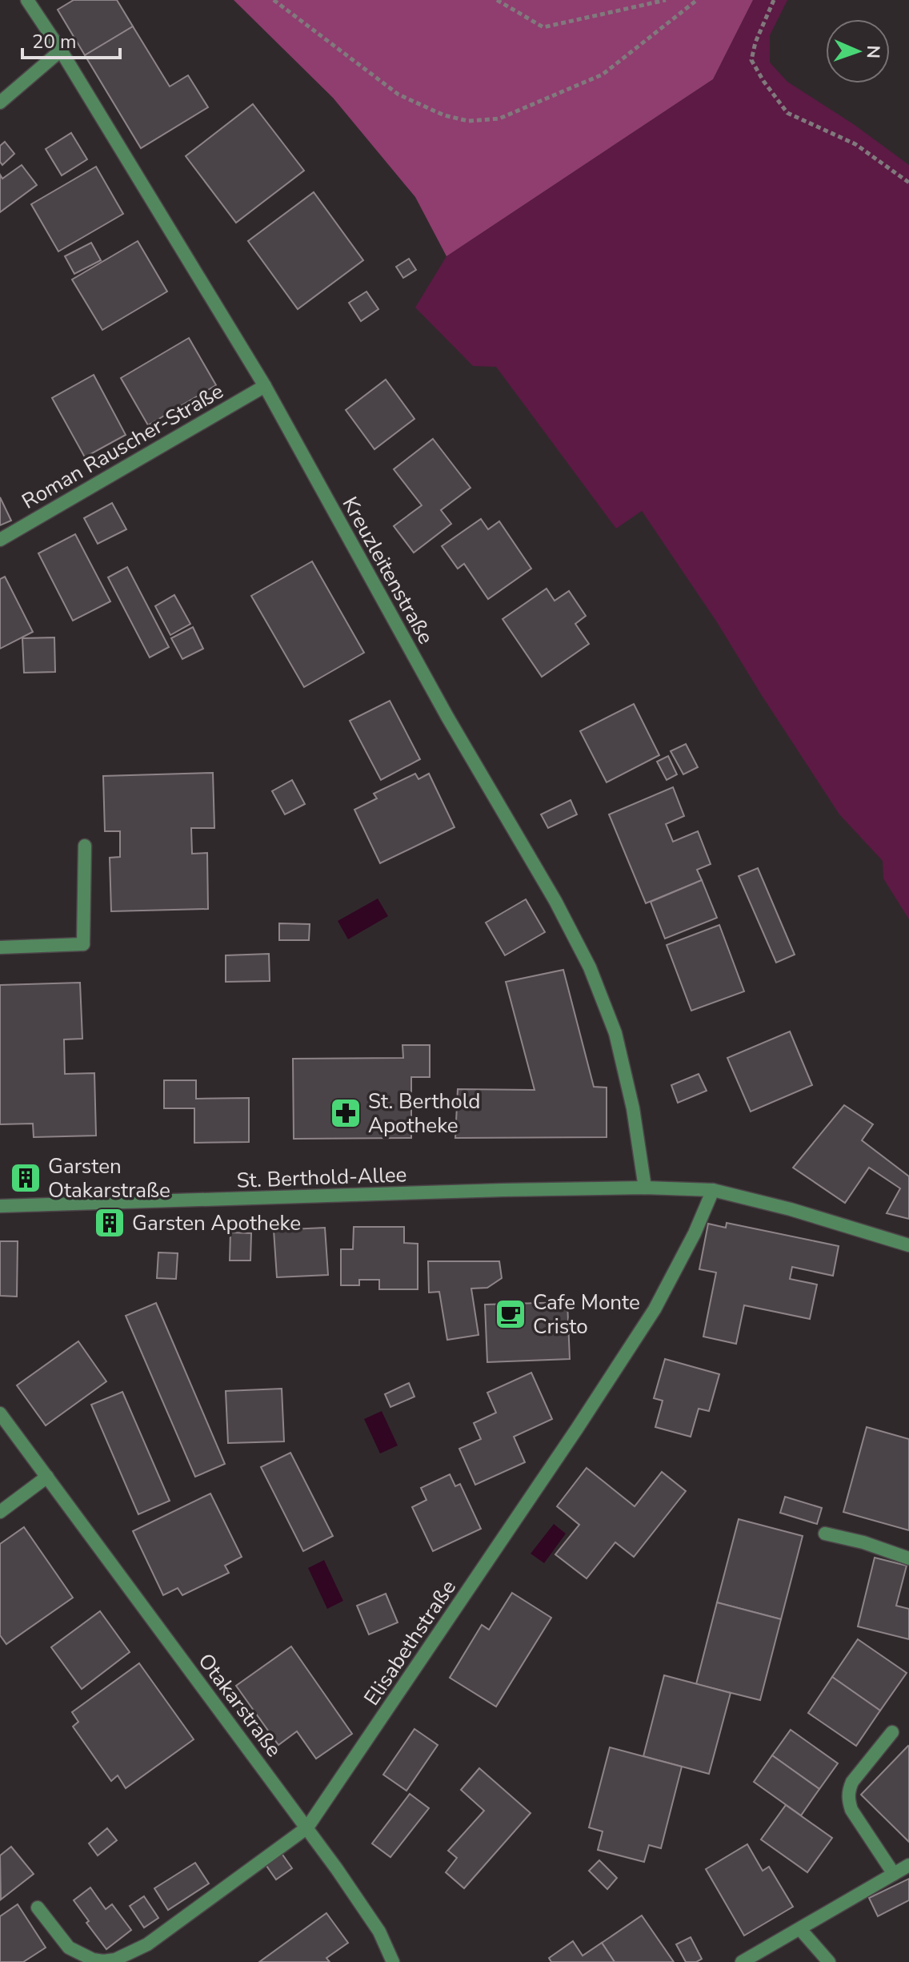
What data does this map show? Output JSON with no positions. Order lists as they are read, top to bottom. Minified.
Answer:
{"streets":{"street":["Roman Rauscher-Straße","Kreuzleitenstraße","St. Berthold-Allee","Elisabethstraße","Otakarstraße"]},"crossings":[["Roman Rauscher-Straße","Kreuzleitenstraße"],["Kreuzleitenstraße","St. Berthold-Allee"],["St. Berthold-Allee","Elisabethstraße"],["Elisabethstraße","Otakarstraße"]],"places":{"pharmacy":["St. Berthold Apotheke"],"building":["Garsten Otakarstraße","Garsten Apotheke"],"cafe":["Cafe Monte Cristo"]},"scale_bar":"20 m","north":"right"}
